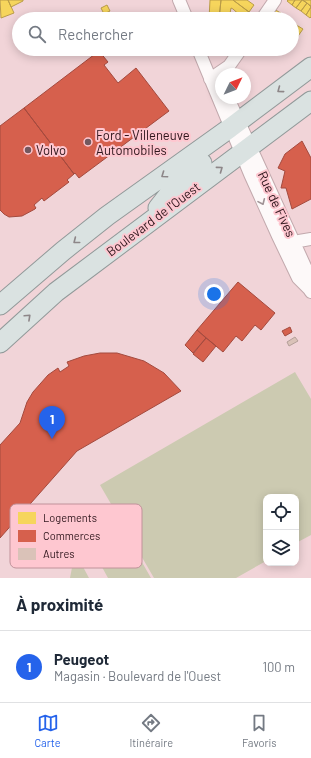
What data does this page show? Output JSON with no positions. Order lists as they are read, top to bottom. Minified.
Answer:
{"streets":{"main road":["Boulevard de l'Ouest"],"street":["Rue de Fives"]},"crossings":[["Rue de Fives","Boulevard de l'Ouest"]],"places":["Ford - Villeneuve Automobiles","Volvo"],"legend":["Logements","Commerces","Autres"],"north":"top right","page":{"search":"Rechercher","pins":"1","heading":"À proximité","list":[{"mark":"1","name":"Peugeot","note":"Magasin · Boulevard de l'Ouest","value":"100 m"}],"nav":["Carte","Itinéraire","Favoris"]}}
